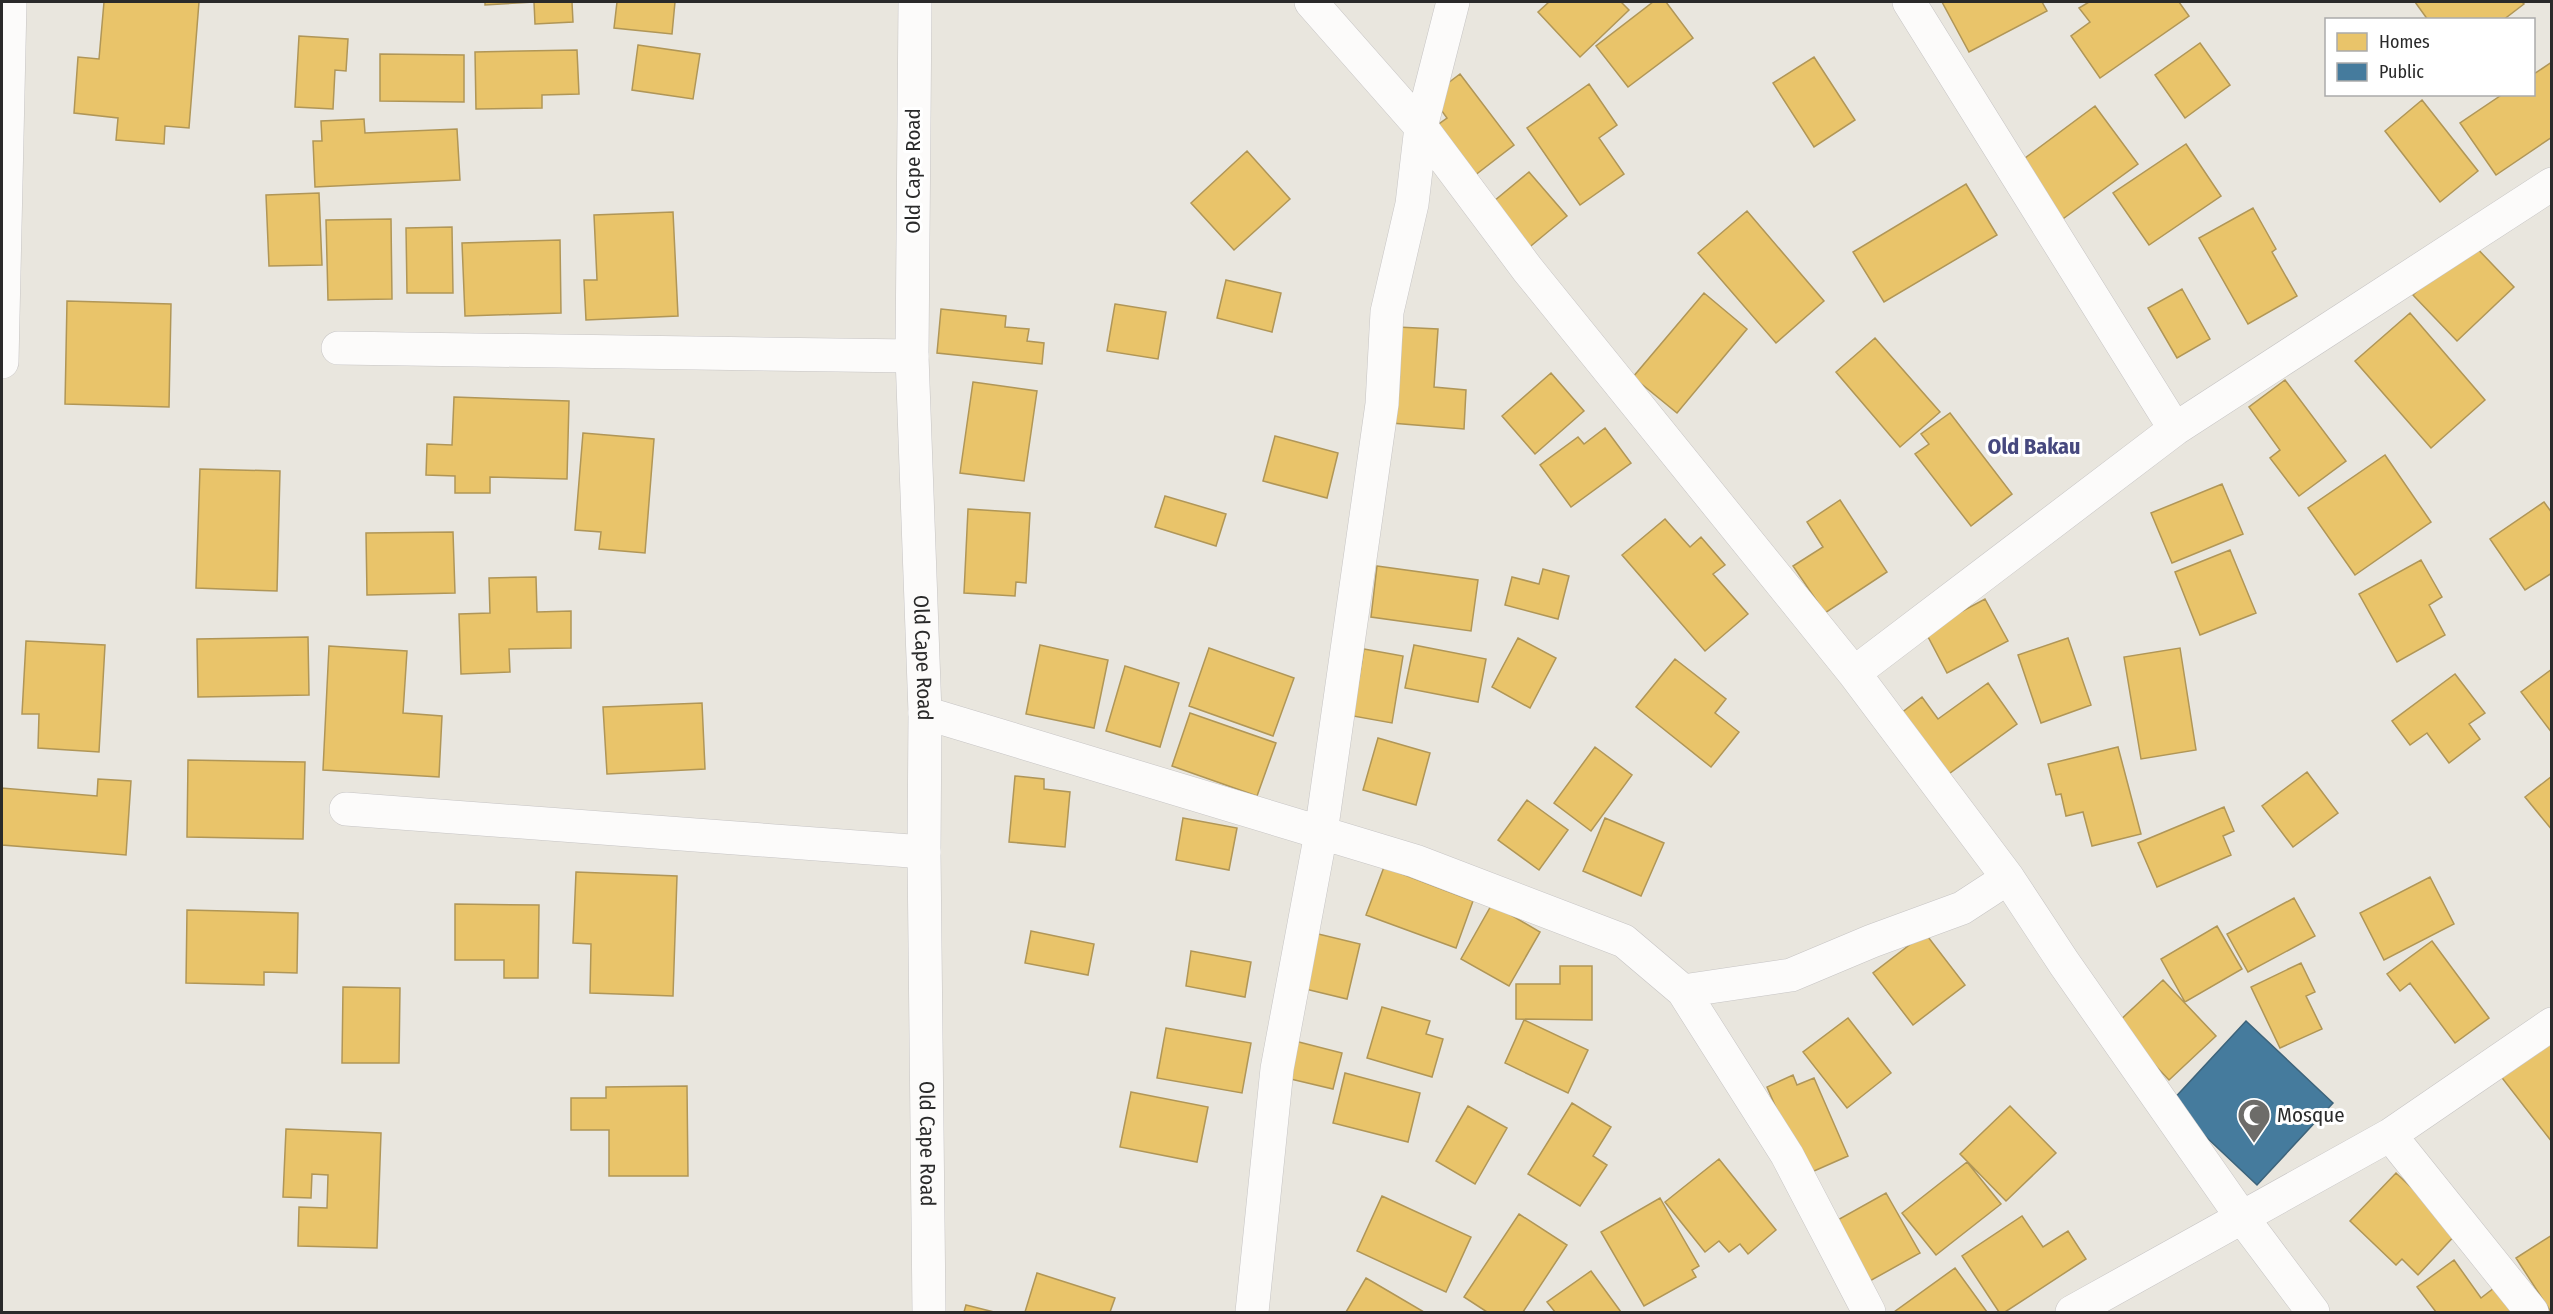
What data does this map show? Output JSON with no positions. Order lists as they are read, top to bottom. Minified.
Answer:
{"streets":{"street":["Old Cape Road"]},"districts":["Old Bakau"],"places":{"mosque":["Mosque"]},"legend":["Homes","Public"]}
